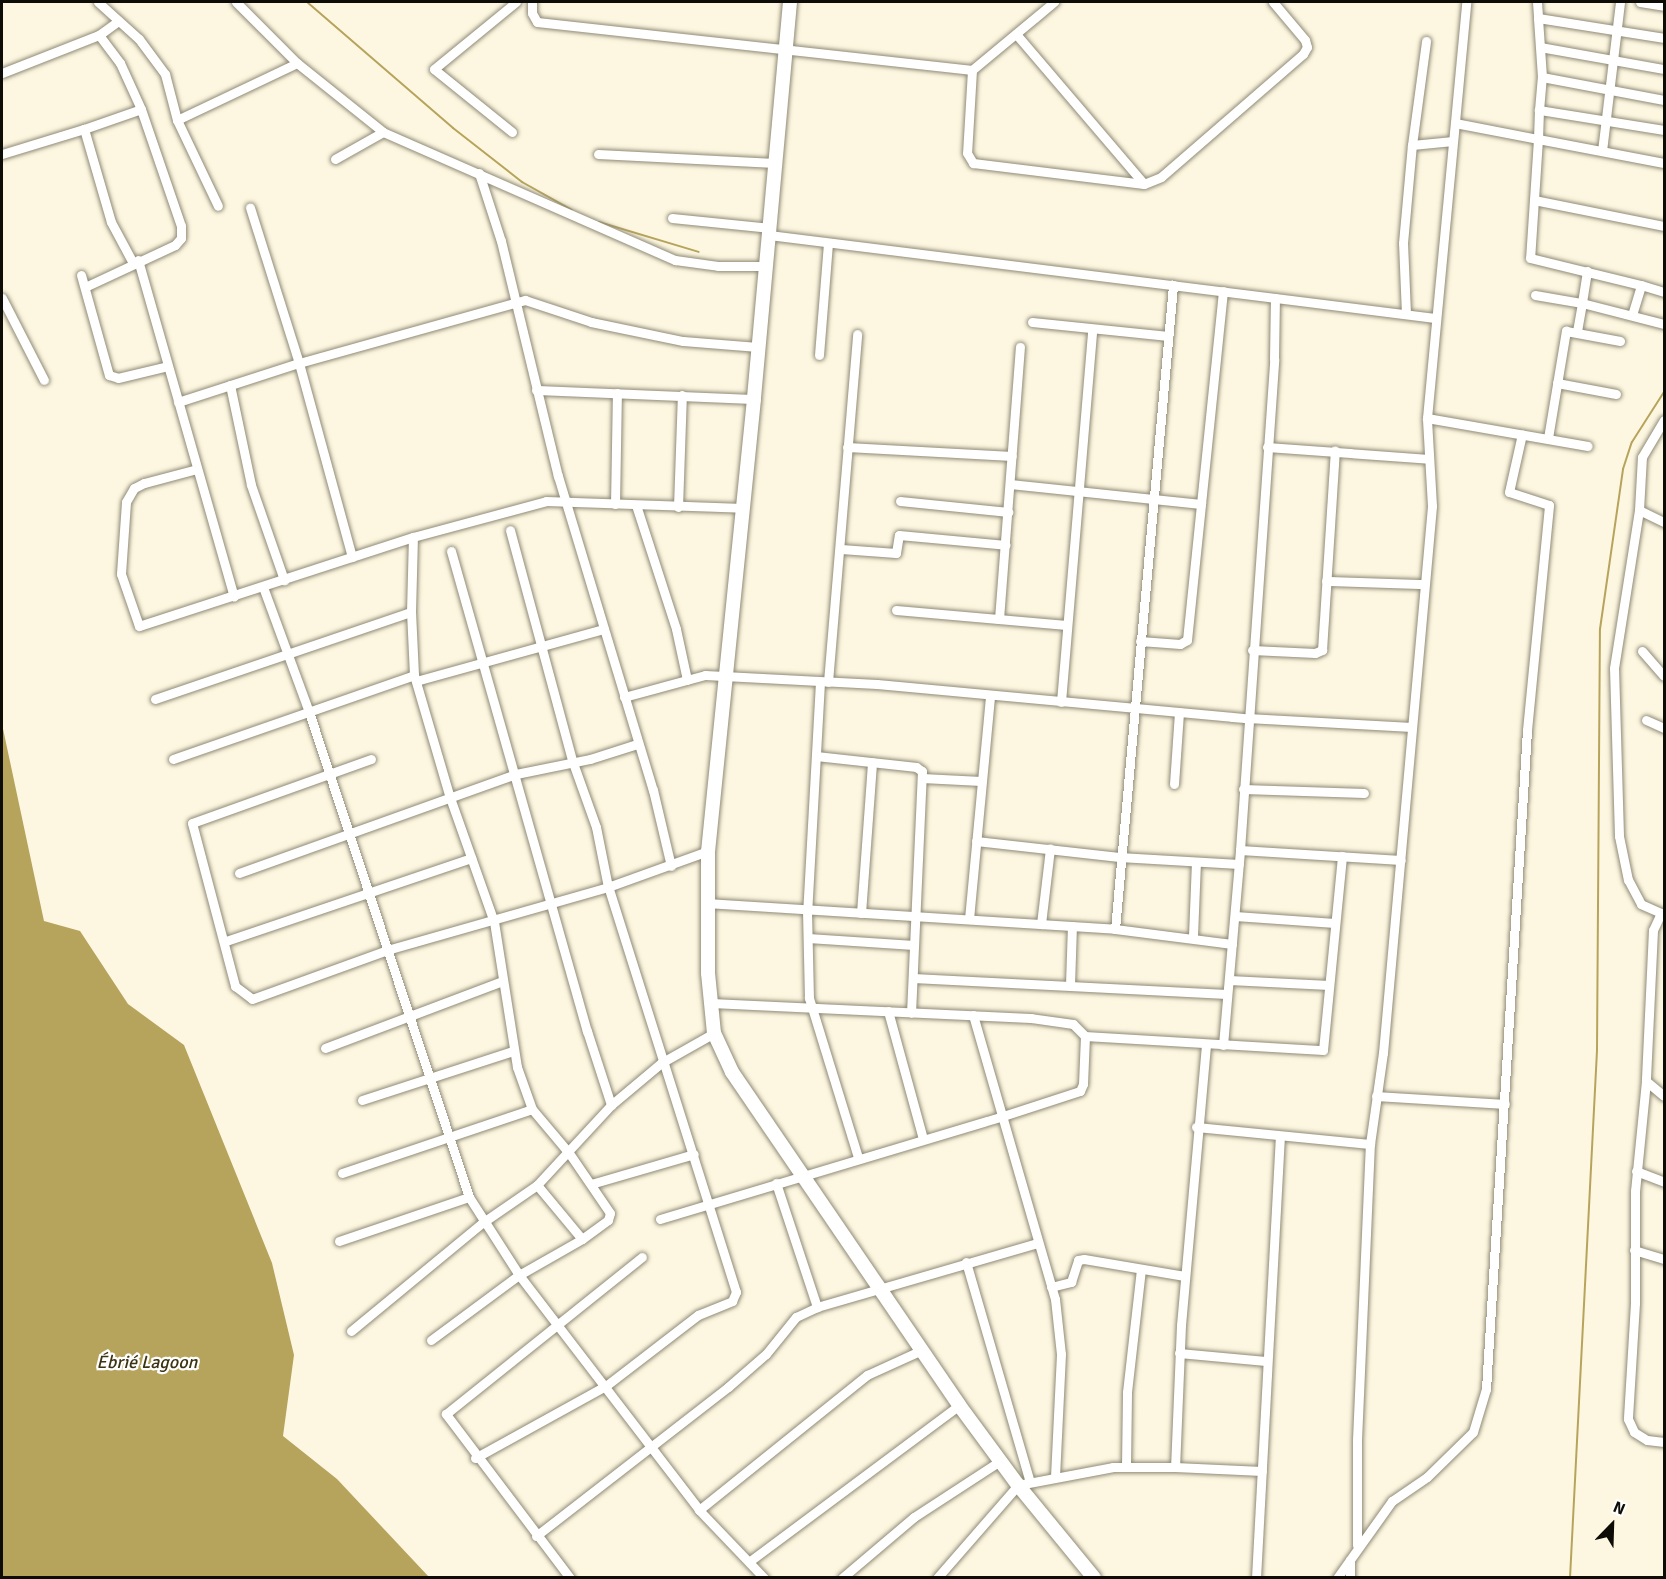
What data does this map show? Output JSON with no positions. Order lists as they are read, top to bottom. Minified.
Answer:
{"water":["Ébrié Lagoon"],"north":"top right"}
